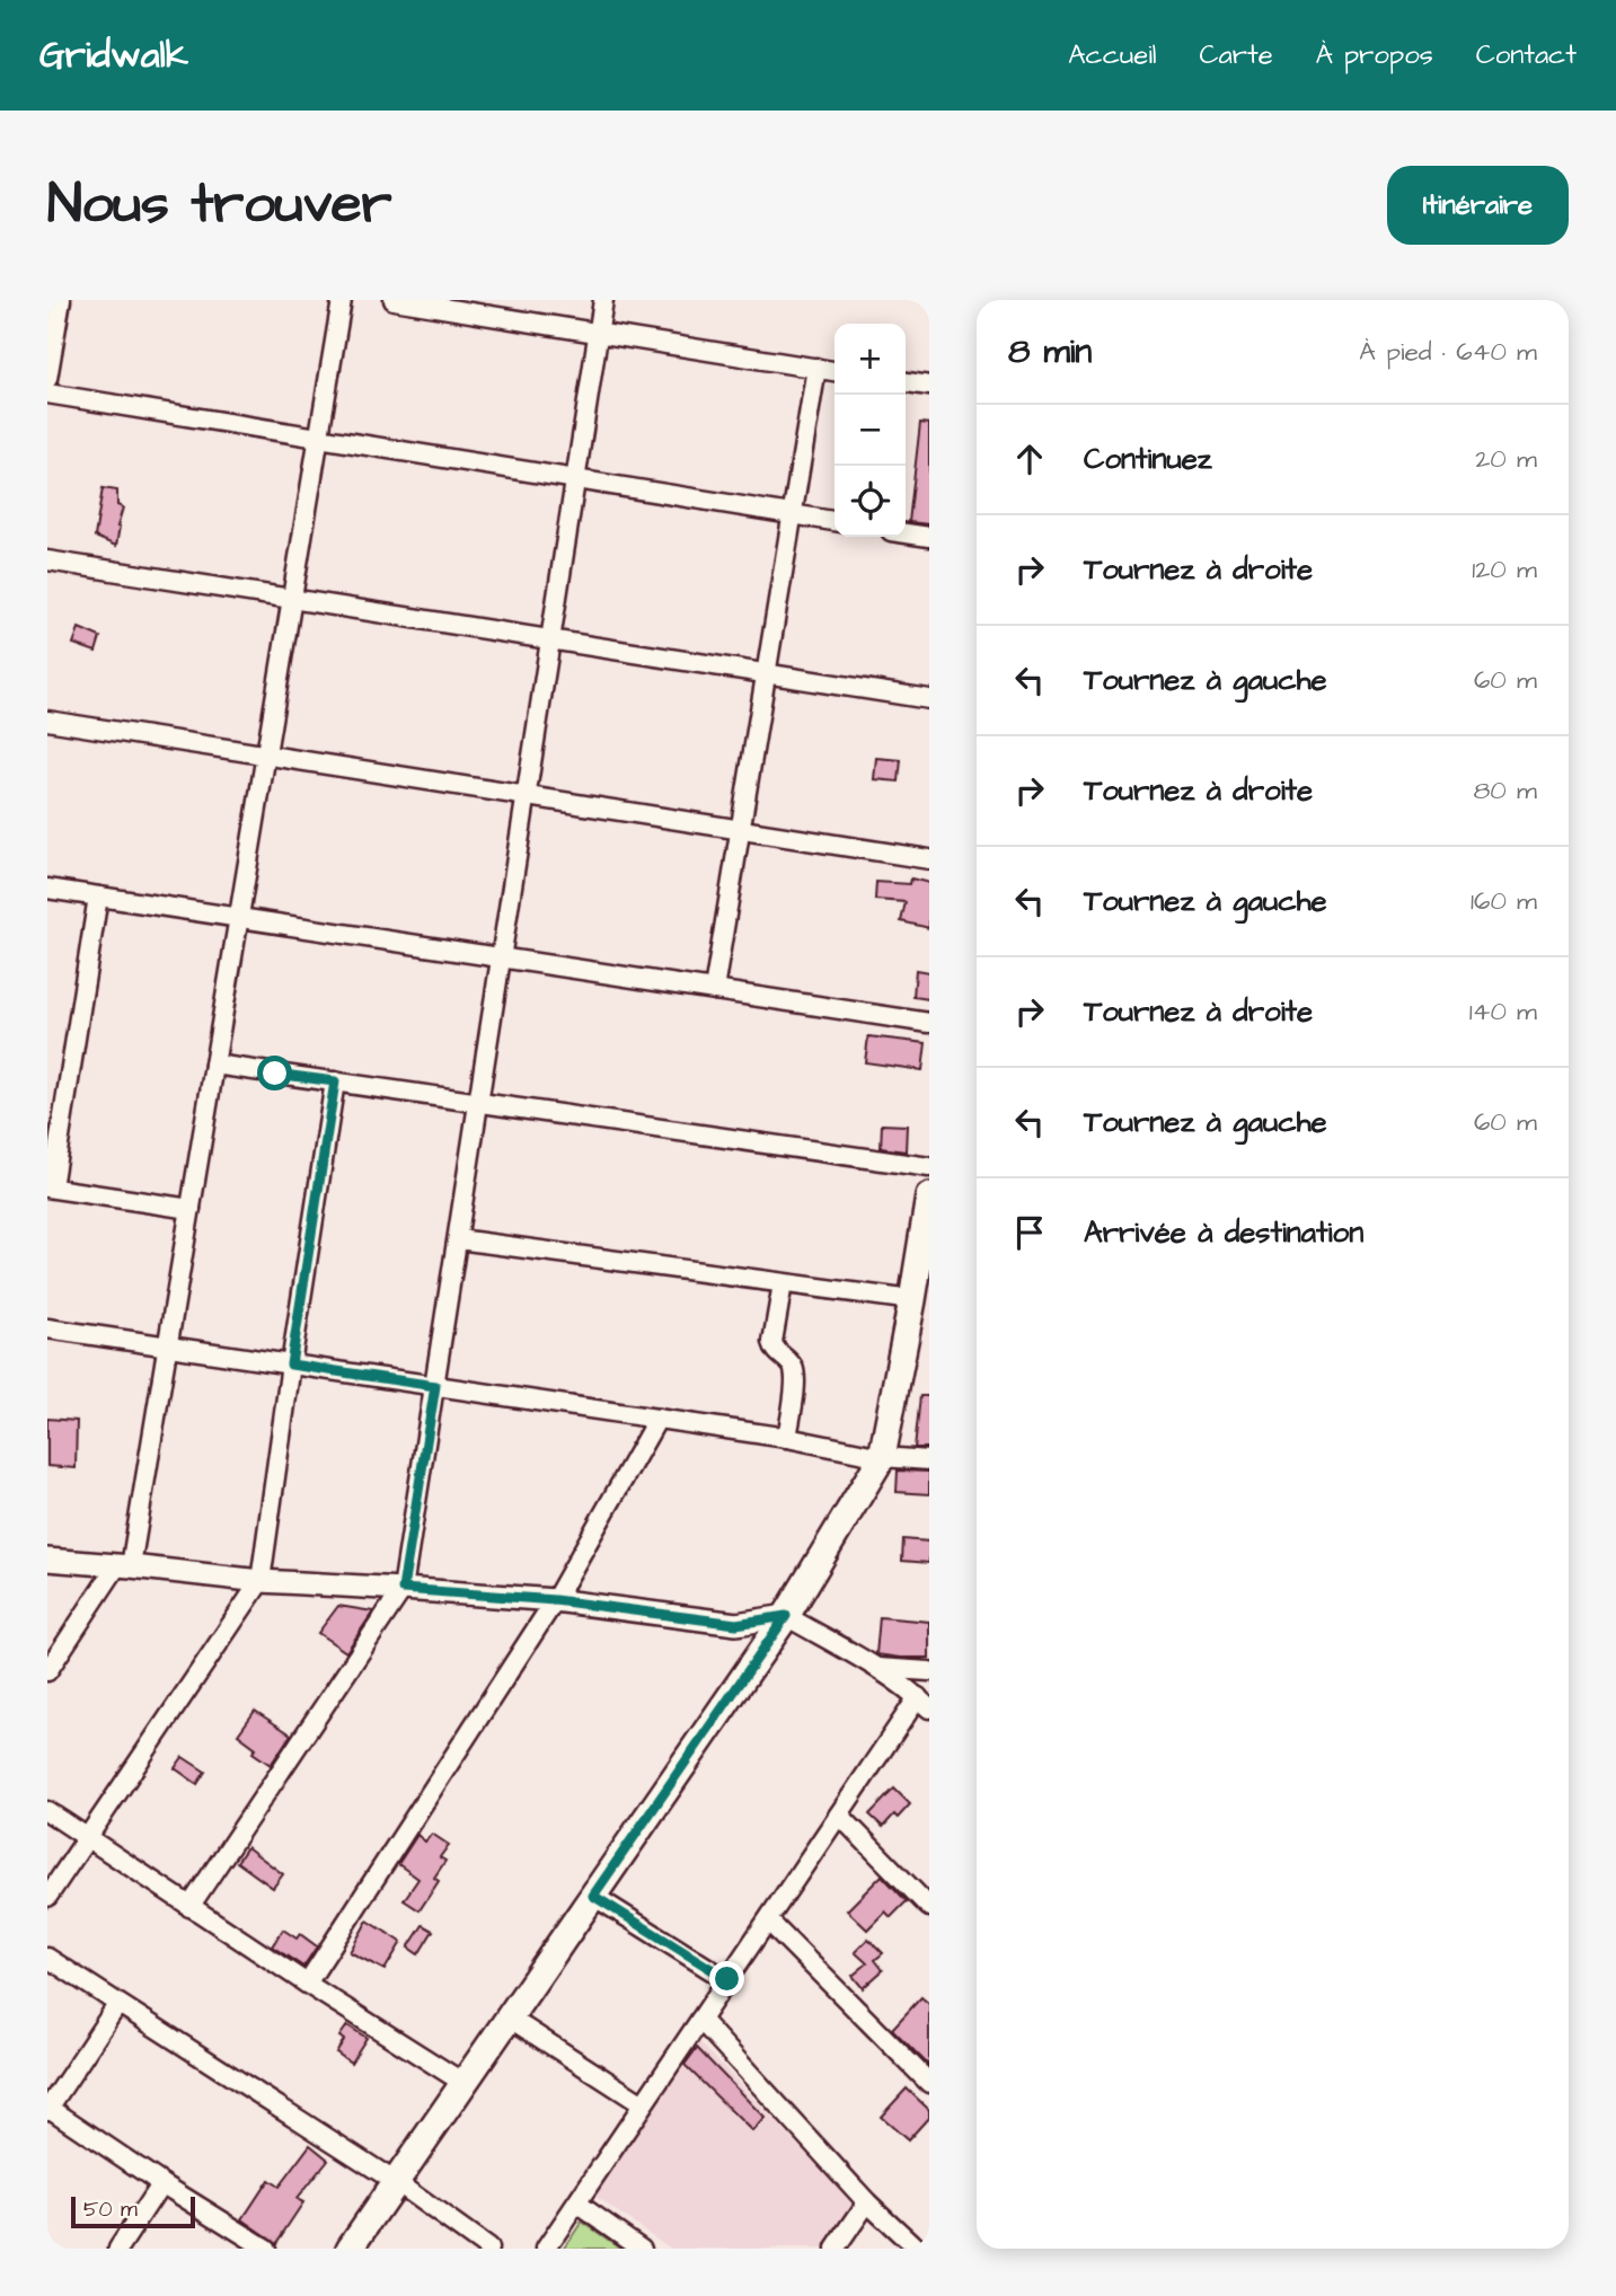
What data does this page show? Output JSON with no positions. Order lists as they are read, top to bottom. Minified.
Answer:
{"scale_bar":"50 m","page":{"header":"Gridwalk","nav":["Accueil","Carte","À propos","Contact"],"buttons":"Itinéraire","title":"Nous trouver","heading":["8 min","À pied · 640 m"],"map_buttons":["+","−"],"list":[["Continuez","20 m"],["Tournez à droite","120 m"],["Tournez à gauche","60 m"],["Tournez à droite","80 m"],["Tournez à gauche","160 m"],["Tournez à droite","140 m"],["Tournez à gauche","60 m"],"Arrivée à destination"],"scale":"50 m"}}
